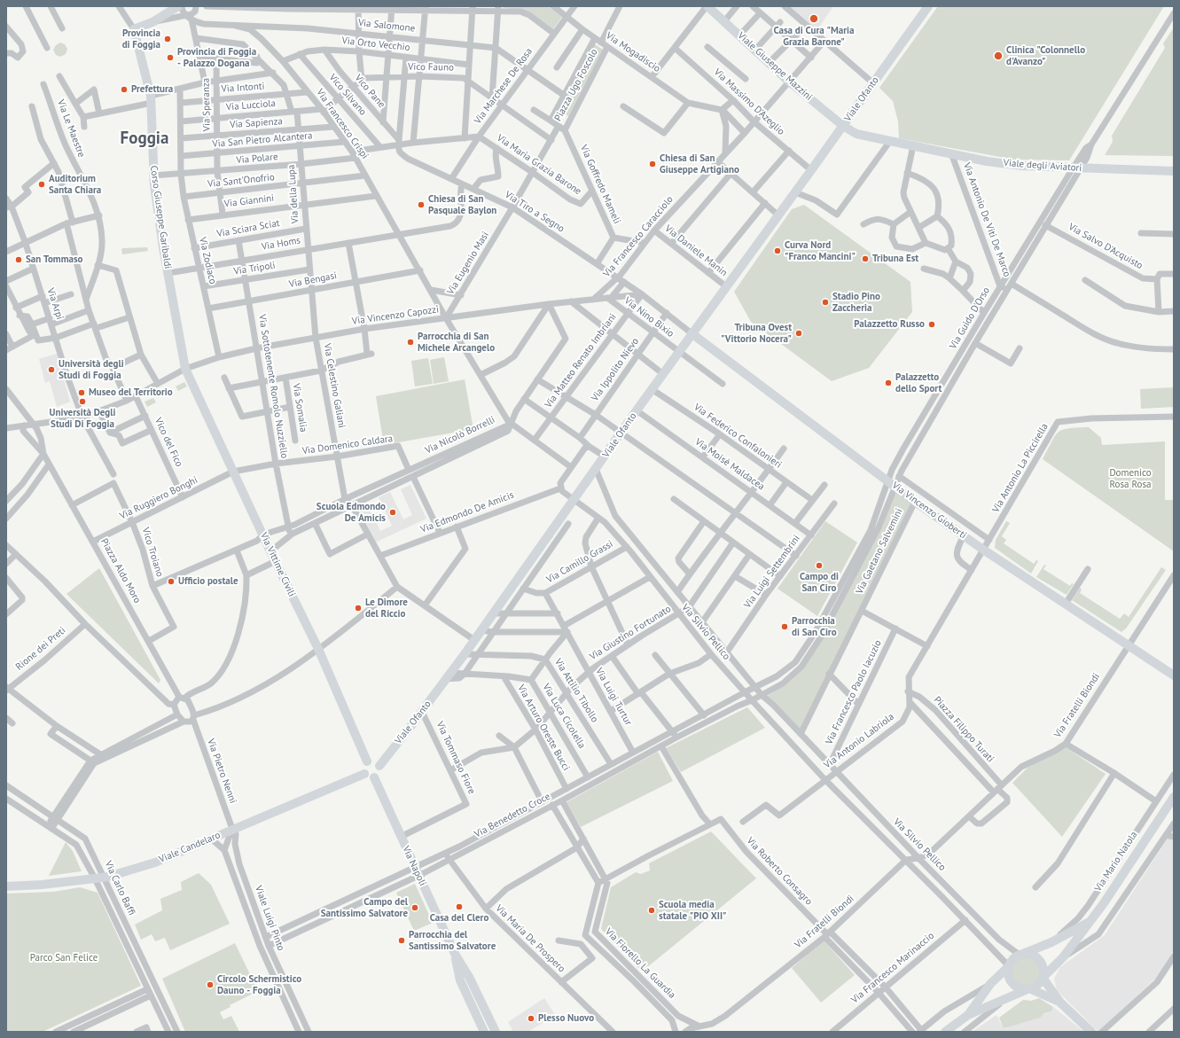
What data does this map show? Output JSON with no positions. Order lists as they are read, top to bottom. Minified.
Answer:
{"streets":{"street":["Via Salomone","Via Orto Vecchio","Via Mogadiscio","Viale Giuseppe Mazzini","Vico Fauno","Piazza Ugo Foscolo","Via Marchese De Rosa","Via Intonti","Vico Pane","Vico Silvano","Viale Ofanto","Via Massimo D'Azeglio","Via Speranza","Via Lucciola","Via Sapienza","Via Francesco Crispi","Via Le Maestre","Via San Pietro Alcantera","Via Polare","Via Maria Grazia Barone","Viale degli Aviatori","Via Sant'Onofrio","Via Goffredo Mameli","Via della Lupa","Via Giannini","Via Tiro a Segno","Corso Giuseppe Garibaldi","Via Antonio De Viti De Marco","Via Sciara Sciat","Via Francesco Caracciolo","Via Homs","Via Salvo D'Acquisto","Via Daniele Manin","Via Zodiaco","Via Eugenio Masi","Via Tripoli","Via Bengasi","Via Arpi","Via Vincenzo Capozzi","Via Nino Bixio","Via Guido D'Orso","Via Matteo Renato Imbriani","Via Ippolito Nievo","Via Celestino Galiani","Via Sottotenente Romolo Nuzziello","Via Somalia","Via Nicolò Borrelli","Via Federico Confalonieri","Vico del Fico","Via Domenico Caldara","Via Moisè Maldacea","Via Antonio La Piccirella","Via Ruggiero Bonghi","Via Vincenzo Gioberti","Via Edmondo De Amicis","Via Gaetano Salvemini","Vico Troiano","Via Camillo Grassi","Via Vittime Civili","Piazza Aldo Moro","Via Luigi Settembrini","Via Silvio Pellico","Via Giustino Fortunato","Rione dei Preti","Via Attilio Tibollo","Via Francesco Paolo Iacuzio","Via Luigi Turtur","Via Fratelli Biondi","Via Luca Cicolella","Via Arturo Oreste Bucci","Piazza Filippo Turati","Via Antonio Labriola","Via Tommaso Fiore","Via Pietro Nenni","Via Benedetto Croce","Viale Candelaro","Via Mario Natola","Via Napoli","Via Roberto Consagro","Via Carlo Baffi","Viale Luigi Pinto","Via Maria De Prospero","Via Fiorello La Guardia","Via Francesco Marinaccio"]},"crossings":[["Via Salomone","Piazza Ugo Foscolo"],["Via Salomone","Via Marchese De Rosa"],["Via Salomone","Via Francesco Crispi"],["Via Orto Vecchio","Vico Pane"],["Via Orto Vecchio","Vico Silvano"],["Via Orto Vecchio","Via Francesco Crispi"],["Via Mogadiscio","Piazza Ugo Foscolo"],["Via Mogadiscio","Via Marchese De Rosa"],["Viale Giuseppe Mazzini","Viale Ofanto"],["Viale Giuseppe Mazzini","Viale degli Aviatori"],["Viale Giuseppe Mazzini","Via Francesco Caracciolo"],["Vico Fauno","Via Marchese De Rosa"],["Vico Fauno","Via Eugenio Masi"],["Piazza Ugo Foscolo","Via Goffredo Mameli"],["Piazza Ugo Foscolo","Via Eugenio Masi"],["Via Marchese De Rosa","Via Maria Grazia Barone"],["Via Marchese De Rosa","Via Tiro a Segno"],["Via Intonti","Via Speranza"],["Via Intonti","Via Francesco Crispi"],["Via Intonti","Via della Lupa"],["Via Intonti","Via Zodiaco"],["Vico Pane","Via Polare"],["Vico Pane","Via Tiro a Segno"],["Vico Silvano","Via Polare"],["Viale Ofanto","Via Massimo D'Azeglio"],["Viale Ofanto","Viale degli Aviatori"],["Viale Ofanto","Via Tiro a Segno"],["Viale Ofanto","Via Daniele Manin"],["Viale Ofanto","Via Nino Bixio"],["Viale Ofanto","Via Federico Confalonieri"],["Viale Ofanto","Via Moisè Maldacea"],["Viale Ofanto","Via Vincenzo Gioberti"],["Viale Ofanto","Via Vittime Civili"],["Viale Ofanto","Via Silvio Pellico"],["Viale Ofanto","Via Attilio Tibollo"],["Viale Ofanto","Via Tommaso Fiore"],["Viale Ofanto","Viale Candelaro"],["Viale Ofanto","Via Napoli"],["Via Massimo D'Azeglio","Via Francesco Caracciolo"],["Via Speranza","Via Lucciola"],["Via Speranza","Via Sapienza"],["Via Speranza","Via San Pietro Alcantera"],["Via Speranza","Via Polare"],["Via Speranza","Via Sant'Onofrio"],["Via Speranza","Via Giannini"],["Via Lucciola","Via Francesco Crispi"],["Via Lucciola","Via della Lupa"],["Via Lucciola","Via Zodiaco"],["Via Sapienza","Via Francesco Crispi"],["Via Sapienza","Via della Lupa"],["Via Sapienza","Via Zodiaco"],["Via Francesco Crispi","Via San Pietro Alcantera"],["Via Francesco Crispi","Via Polare"],["Via Francesco Crispi","Via Sant'Onofrio"],["Via Francesco Crispi","Via Giannini"],["Via Francesco Crispi","Via Homs"],["Via Francesco Crispi","Via Eugenio Masi"],["Via Francesco Crispi","Via Bengasi"],["Via Francesco Crispi","Via Vincenzo Capozzi"],["Via Francesco Crispi","Via Nicolò Borrelli"],["Via San Pietro Alcantera","Via della Lupa"],["Via San Pietro Alcantera","Via Zodiaco"],["Via Polare","Via della Lupa"],["Via Polare","Via Tiro a Segno"],["Via Polare","Corso Giuseppe Garibaldi"],["Via Polare","Via Zodiaco"],["Via Maria Grazia Barone","Via Goffredo Mameli"],["Via Maria Grazia Barone","Via Eugenio Masi"],["Viale degli Aviatori","Via Antonio De Viti De Marco"],["Viale degli Aviatori","Via Guido D'Orso"],["Via Sant'Onofrio","Via della Lupa"],["Via Sant'Onofrio","Via Zodiaco"],["Via Goffredo Mameli","Via Tiro a Segno"],["Via della Lupa","Via Giannini"],["Via della Lupa","Via Sciara Sciat"],["Via della Lupa","Via Homs"],["Via della Lupa","Via Tripoli"],["Via della Lupa","Via Bengasi"],["Via della Lupa","Via Vincenzo Capozzi"],["Via della Lupa","Via Celestino Galiani"],["Via Giannini","Via Zodiaco"],["Via Tiro a Segno","Via Francesco Caracciolo"],["Via Tiro a Segno","Via Homs"],["Via Tiro a Segno","Via Eugenio Masi"],["Via Tiro a Segno","Via Vincenzo Capozzi"],["Via Tiro a Segno","Via Matteo Renato Imbriani"],["Via Tiro a Segno","Via Ippolito Nievo"],["Via Tiro a Segno","Via Vincenzo Gioberti"],["Corso Giuseppe Garibaldi","Via Homs"],["Corso Giuseppe Garibaldi","Via Vincenzo Capozzi"],["Corso Giuseppe Garibaldi","Via Vittime Civili"],["Via Antonio De Viti De Marco","Via Guido D'Orso"],["Via Sciara Sciat","Via Zodiaco"],["Via Sciara Sciat","Via Sottotenente Romolo Nuzziello"],["Via Francesco Caracciolo","Via Daniele Manin"],["Via Francesco Caracciolo","Via Vincenzo Capozzi"],["Via Homs","Via Zodiaco"],["Via Homs","Via Sottotenente Romolo Nuzziello"],["Via Salvo D'Acquisto","Via Guido D'Orso"],["Via Zodiaco","Via Tripoli"],["Via Zodiaco","Via Bengasi"],["Via Zodiaco","Via Vincenzo Capozzi"],["Via Eugenio Masi","Via Vincenzo Capozzi"],["Via Tripoli","Via Sottotenente Romolo Nuzziello"],["Via Bengasi","Via Sottotenente Romolo Nuzziello"],["Via Arpi","Via Vincenzo Capozzi"],["Via Vincenzo Capozzi","Via Nino Bixio"],["Via Vincenzo Capozzi","Via Matteo Renato Imbriani"],["Via Vincenzo Capozzi","Via Celestino Galiani"],["Via Vincenzo Capozzi","Via Sottotenente Romolo Nuzziello"],["Via Vincenzo Capozzi","Vico del Fico"],["Via Vincenzo Capozzi","Via Vittime Civili"],["Via Vincenzo Capozzi","Piazza Aldo Moro"],["Via Nino Bixio","Via Matteo Renato Imbriani"],["Via Nino Bixio","Via Ippolito Nievo"],["Via Guido D'Orso","Via Vincenzo Gioberti"],["Via Guido D'Orso","Via Gaetano Salvemini"],["Via Celestino Galiani","Via Nicolò Borrelli"],["Via Celestino Galiani","Via Domenico Caldara"],["Via Sottotenente Romolo Nuzziello","Via Nicolò Borrelli"],["Via Sottotenente Romolo Nuzziello","Via Domenico Caldara"],["Via Nicolò Borrelli","Via Domenico Caldara"],["Via Nicolò Borrelli","Vico Troiano"],["Via Nicolò Borrelli","Via Vittime Civili"],["Via Federico Confalonieri","Via Silvio Pellico"],["Vico del Fico","Via Ruggiero Bonghi"],["Via Domenico Caldara","Via Ruggiero Bonghi"],["Via Domenico Caldara","Via Vittime Civili"],["Via Moisè Maldacea","Via Luigi Settembrini"],["Via Moisè Maldacea","Via Silvio Pellico"],["Via Antonio La Piccirella","Via Vincenzo Gioberti"],["Via Antonio La Piccirella","Via Antonio Labriola"],["Via Ruggiero Bonghi","Vico Troiano"],["Via Ruggiero Bonghi","Via Vittime Civili"],["Via Ruggiero Bonghi","Piazza Aldo Moro"],["Via Vincenzo Gioberti","Via Gaetano Salvemini"],["Via Vincenzo Gioberti","Via Fratelli Biondi"],["Via Vincenzo Gioberti","Via Antonio Labriola"],["Via Edmondo De Amicis","Via Silvio Pellico"],["Via Gaetano Salvemini","Via Silvio Pellico"],["Via Gaetano Salvemini","Via Benedetto Croce"],["Vico Troiano","Piazza Aldo Moro"],["Via Camillo Grassi","Via Silvio Pellico"],["Via Camillo Grassi","Via Luigi Turtur"],["Via Vittime Civili","Viale Candelaro"],["Via Vittime Civili","Via Napoli"],["Piazza Aldo Moro","Via Pietro Nenni"],["Via Luigi Settembrini","Via Silvio Pellico"],["Via Silvio Pellico","Via Giustino Fortunato"],["Via Silvio Pellico","Via Francesco Paolo Iacuzio"],["Via Silvio Pellico","Via Fratelli Biondi"],["Via Silvio Pellico","Via Antonio Labriola"],["Via Silvio Pellico","Via Benedetto Croce"],["Via Silvio Pellico","Via Mario Natola"],["Via Silvio Pellico","Via Francesco Marinaccio"],["Via Giustino Fortunato","Via Attilio Tibollo"],["Via Giustino Fortunato","Via Luigi Turtur"],["Via Giustino Fortunato","Via Luca Cicolella"],["Via Giustino Fortunato","Via Arturo Oreste Bucci"],["Via Attilio Tibollo","Via Benedetto Croce"],["Via Luigi Turtur","Via Benedetto Croce"],["Via Fratelli Biondi","Piazza Filippo Turati"],["Via Fratelli Biondi","Via Roberto Consagro"],["Via Fratelli Biondi","Via Fiorello La Guardia"],["Via Luca Cicolella","Via Arturo Oreste Bucci"],["Via Luca Cicolella","Via Benedetto Croce"],["Via Arturo Oreste Bucci","Via Benedetto Croce"],["Piazza Filippo Turati","Via Antonio Labriola"],["Via Tommaso Fiore","Via Napoli"],["Via Pietro Nenni","Viale Candelaro"],["Via Pietro Nenni","Viale Luigi Pinto"],["Via Benedetto Croce","Via Napoli"],["Via Benedetto Croce","Viale Luigi Pinto"],["Via Benedetto Croce","Via Maria De Prospero"],["Via Benedetto Croce","Via Fiorello La Guardia"],["Viale Candelaro","Via Napoli"],["Viale Candelaro","Via Carlo Baffi"],["Viale Candelaro","Viale Luigi Pinto"],["Via Roberto Consagro","Via Francesco Marinaccio"],["Via Maria De Prospero","Via Fiorello La Guardia"]],"districts":["Foggia"],"parks":["Domenico Rosa Rosa","Parco San Felice"],"places":["Casa di Cura \"Maria Grazia Barone\"","Provincia di Foggia","Clinica \"Colonnello d'Avanzo\"","Provincia di Foggia - Palazzo Dogana","Prefettura","Chiesa di San Giuseppe Artigiano","Auditorium Santa Chiara","Chiesa di San Pasquale Baylon","Curva Nord \"Franco Mancini\"","Tribuna Est","San Tommaso","Stadio Pino Zaccheria","Palazzetto Russo","Tribuna Ovest \"Vittorio Nocera\"","Parrocchia di San Michele Arcangelo","Università degli Studi di Foggia","Palazzetto dello Sport","Museo del Territorio","Università Degli Studi Di Foggia","Scuola Edmondo De Amicis","Campo di San Ciro","Ufficio postale","Le Dimore del Riccio","Parrocchia di San Ciro","Casa del Clero","Campo del Santissimo Salvatore","Scuola media statale \"PIO XII\"","Parrocchia del Santissimo Salvatore","Circolo Schermistico Dauno - Foggia","Plesso Nuovo"]}
